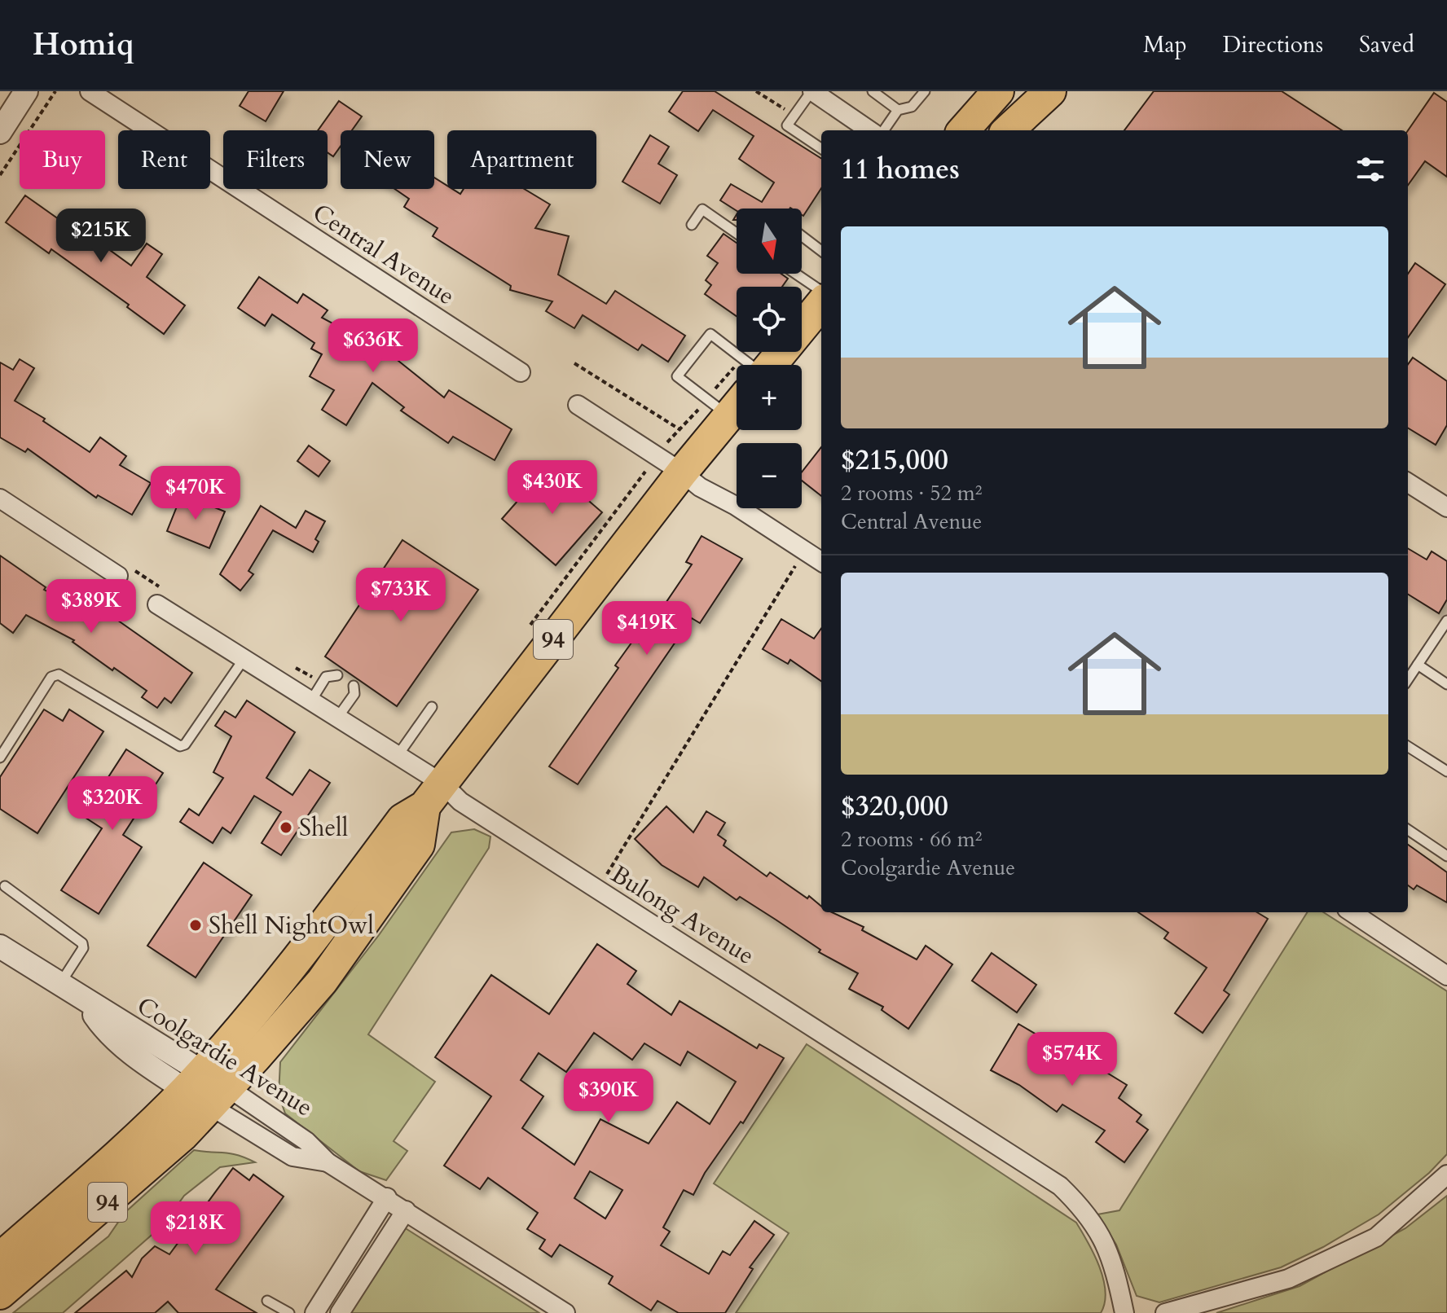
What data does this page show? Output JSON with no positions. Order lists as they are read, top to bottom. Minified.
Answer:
{"streets":{"highway":["94"],"street":["Central Avenue","Bulong Avenue","Coolgardie Avenue"]},"crossings":[["94","Bulong Avenue"],["94","Coolgardie Avenue"]],"places":["Shell","Shell NightOwl"],"north":"bottom","page":{"header":"Homiq","nav":["Map","Directions","Saved"],"chip":["Buy","Rent","Filters","New","Apartment"],"heading":"11 homes","map_buttons":["+","−"],"price":["$215K","$636K","$430K","$470K","$733K","$389K","$419K","$320K","$574K","$390K","$218K"],"list":[{"name":"$215,000","note":"2 rooms · 52 m² · Central Avenue"},{"name":"$320,000","note":"2 rooms · 66 m² · Coolgardie Avenue"}]}}
